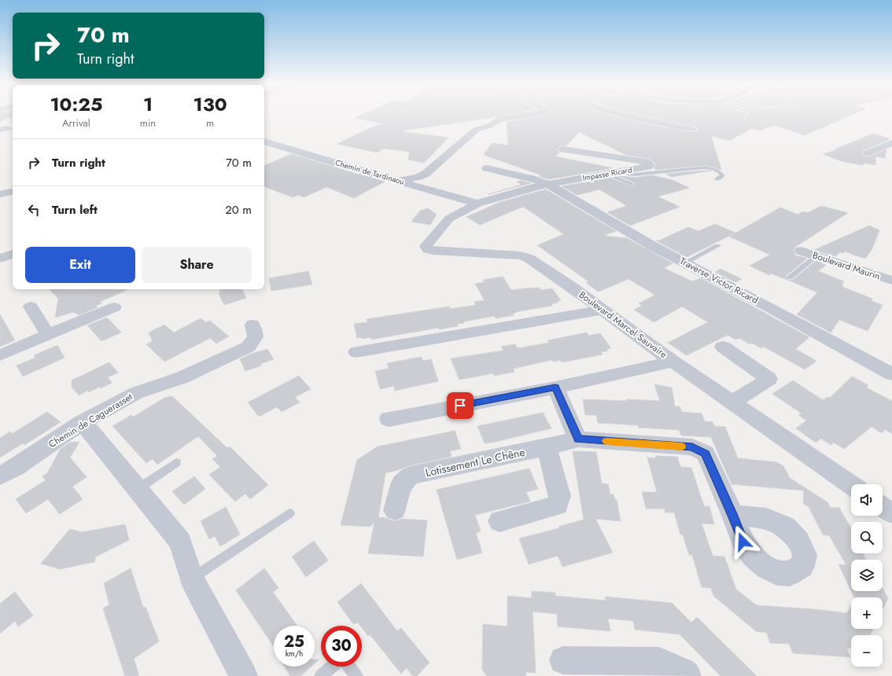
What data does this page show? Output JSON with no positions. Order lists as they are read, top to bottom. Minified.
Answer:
{"streets":{"street":["Chemin de Tardinaou","Impasse Ricard","Boulevard Maurin","Traverse Victor Ricard","Boulevard Marcel Sauvaire","Chemin de Caguerasset","Lotissement Le Chêne"]},"crossings":[["Chemin de Tardinaou","Impasse Ricard"],["Chemin de Tardinaou","Boulevard Marcel Sauvaire"],["Impasse Ricard","Traverse Victor Ricard"],["Impasse Ricard","Boulevard Marcel Sauvaire"]],"page":{"turn":["70 m","Turn right"],"eta":["10:25","Arrival","1","min","130","m"],"list":[{"name":"Turn right","value":"70 m"},{"name":"Turn left","value":"20 m"}],"buttons":["Exit","Share"],"map_buttons":["+","−"],"speed":"25 km/h","limit":"30"}}
